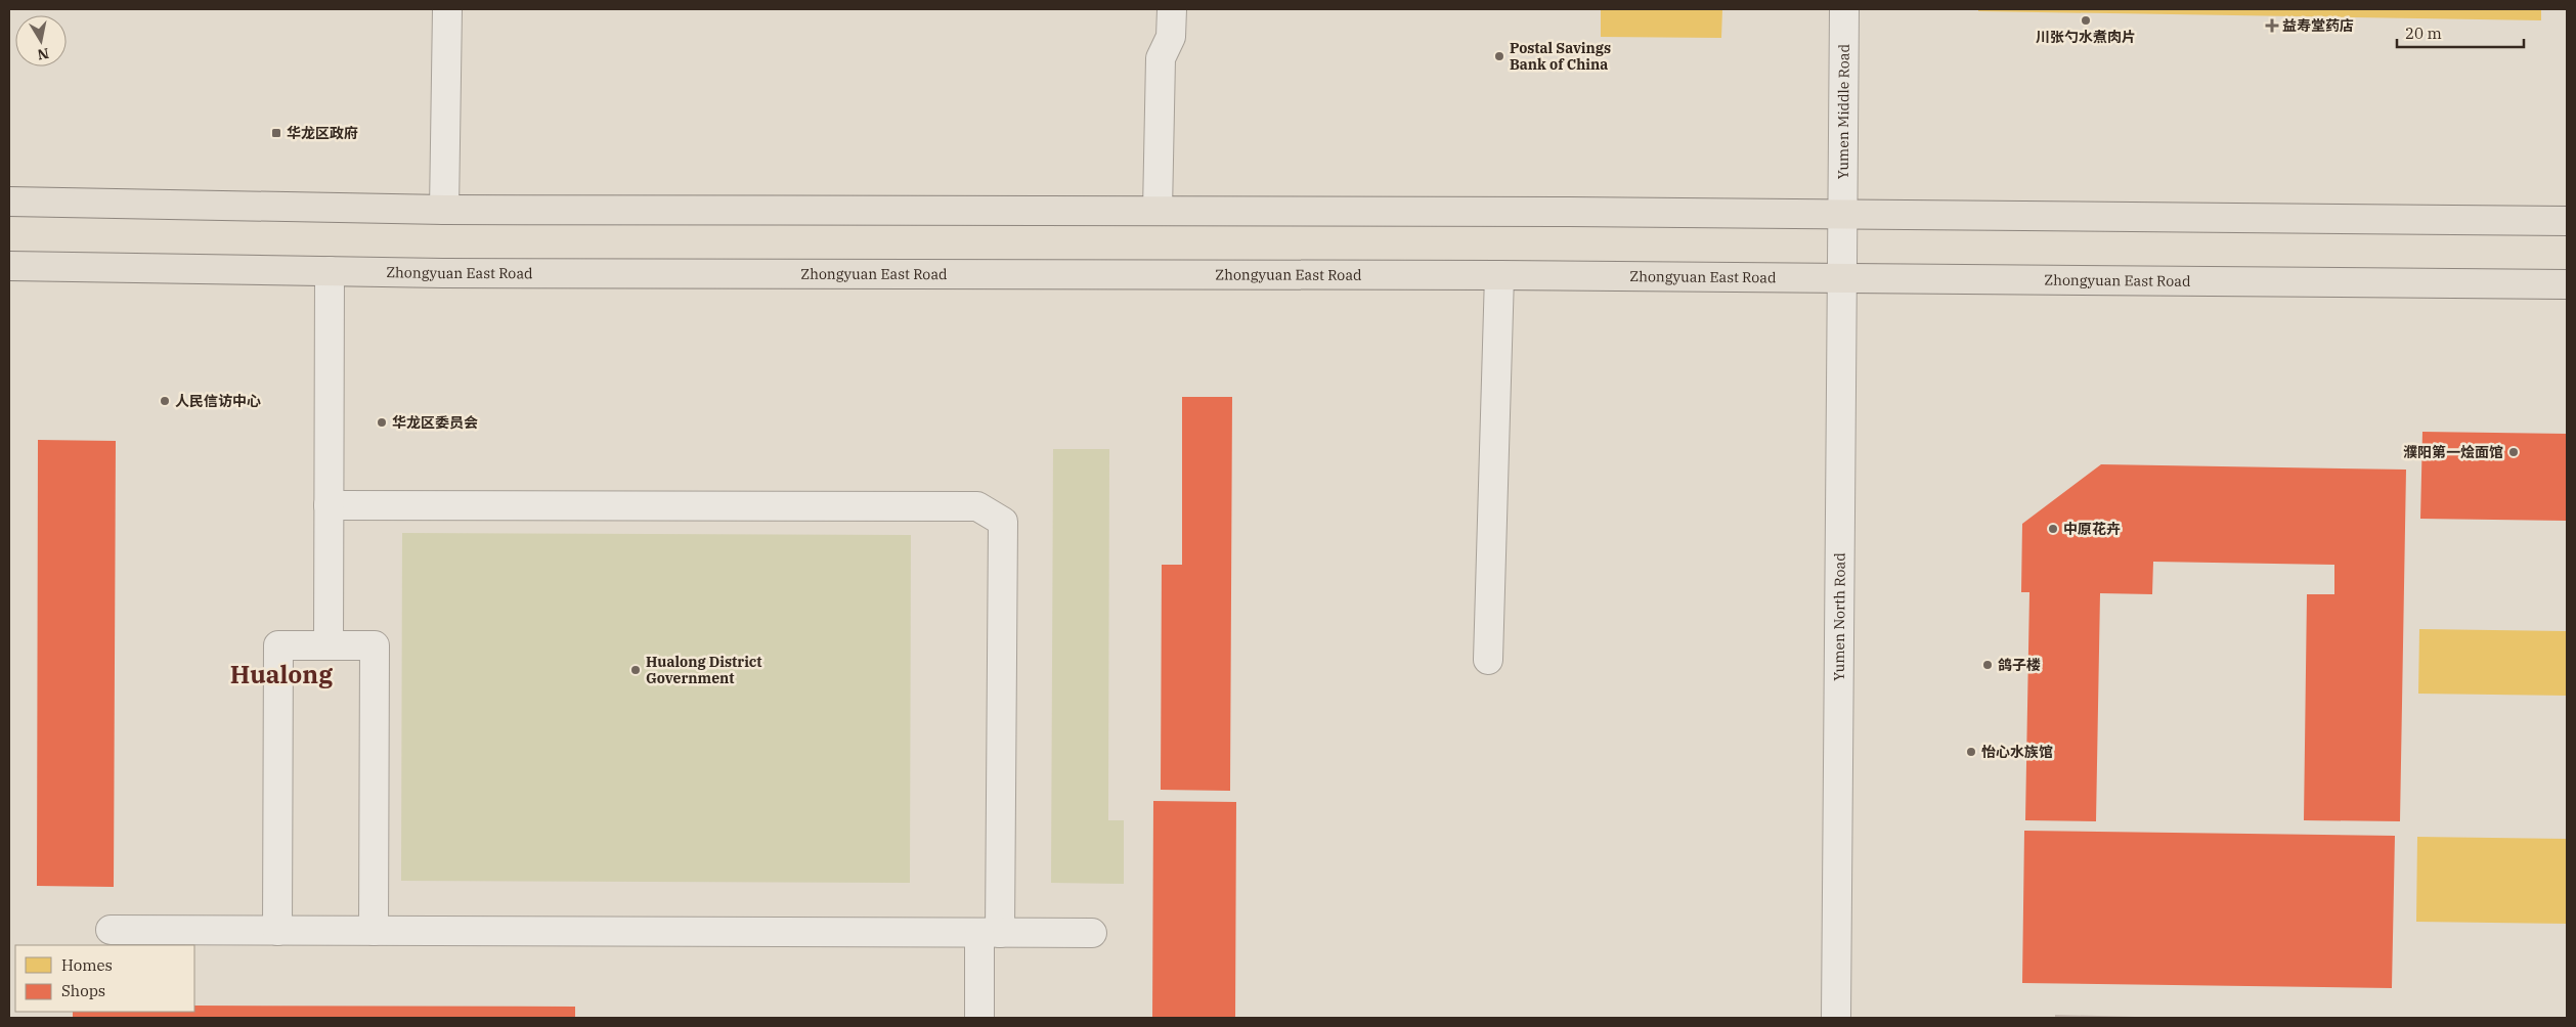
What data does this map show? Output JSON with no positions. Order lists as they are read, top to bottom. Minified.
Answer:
{"streets":{"main road":["Zhongyuan East Road"],"street":["Yumen Middle Road","Yumen North Road"]},"crossings":[["Yumen Middle Road","Yumen North Road"],["Zhongyuan East Road","Yumen North Road"]],"districts":["Hualong"],"places":{"other":["川张勺水煮肉片","Postal Savings Bank of China","人民信访中心","华龙区委员会","濮阳第一烩面馆","中原花卉","鸽子楼","Hualong District Government","怡心水族馆"],"health":["益寿堂药店"],"transit":["华龙区政府"]},"legend":["Homes","Shops"],"scale_bar":"20 m","north":"bottom"}
